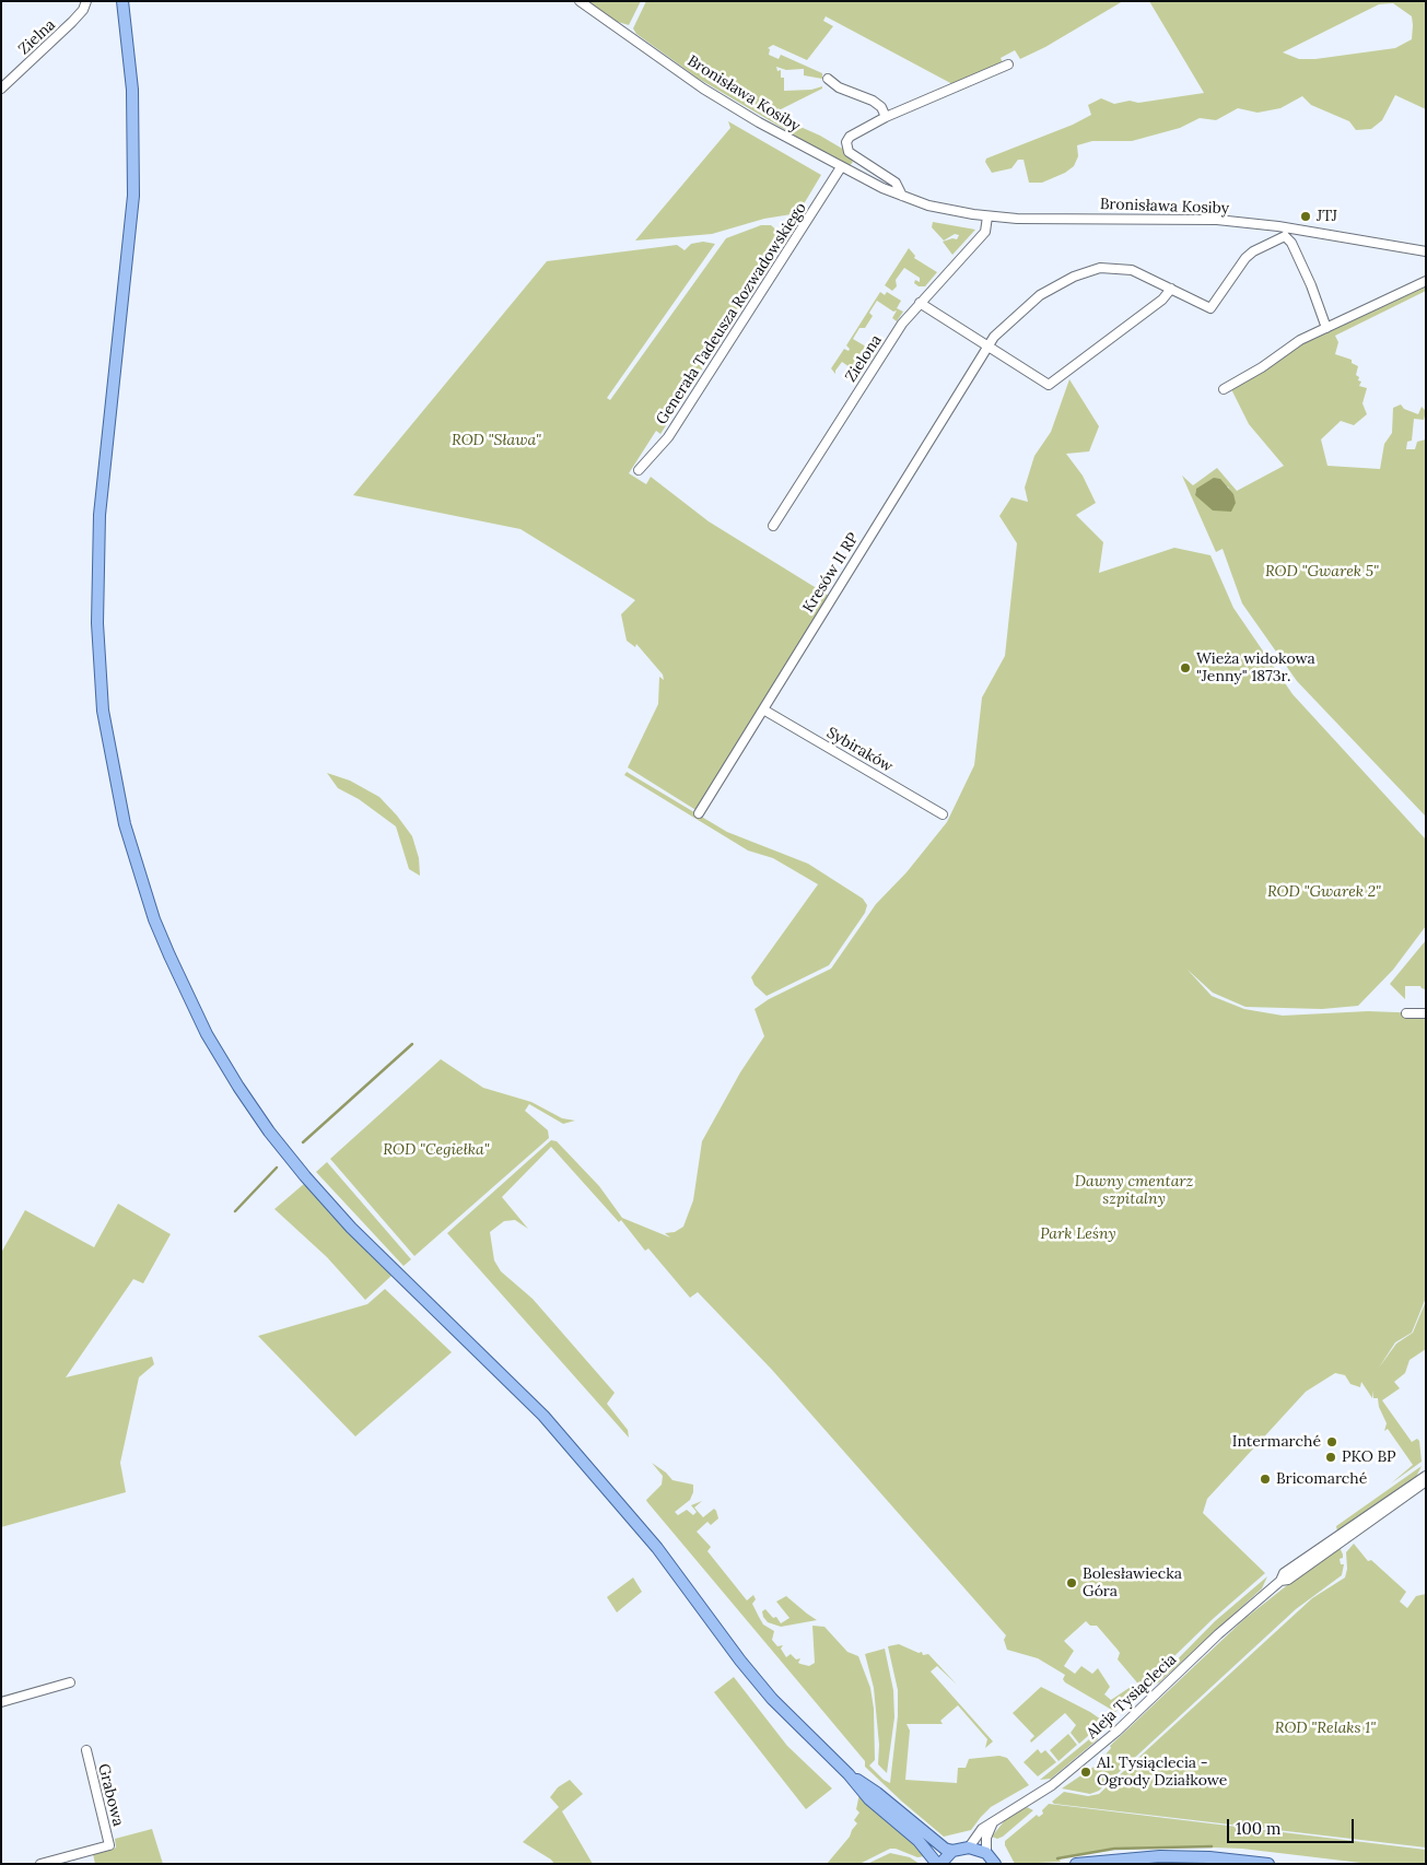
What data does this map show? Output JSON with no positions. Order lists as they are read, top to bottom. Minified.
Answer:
{"streets":{"street":["Zielna","Bronisława Kosiby","Generała Tadeusza Rozwadowskiego","Zielona","Kresów II RP","Sybiraków","Aleja Tysiąclecia","Grabowa"]},"crossings":[["Bronisława Kosiby","Generała Tadeusza Rozwadowskiego"],["Bronisława Kosiby","Zielona"],["Bronisława Kosiby","Kresów II RP"],["Kresów II RP","Sybiraków"]],"parks":["ROD \"Sława\"","ROD \"Gwarek 5\"","ROD \"Gwarek 2\"","ROD \"Cegiełka\"","Dawny cmentarz szpitalny","Park Leśny","ROD \"Relaks 1\""],"places":["JTJ","Wieża widokowa \"Jenny\" 1873r.","Intermarché","PKO BP","Bricomarché","Bolesławiecka Góra","Al. Tysiąclecia - Ogrody Działkowe"],"scale_bar":"100 m"}
